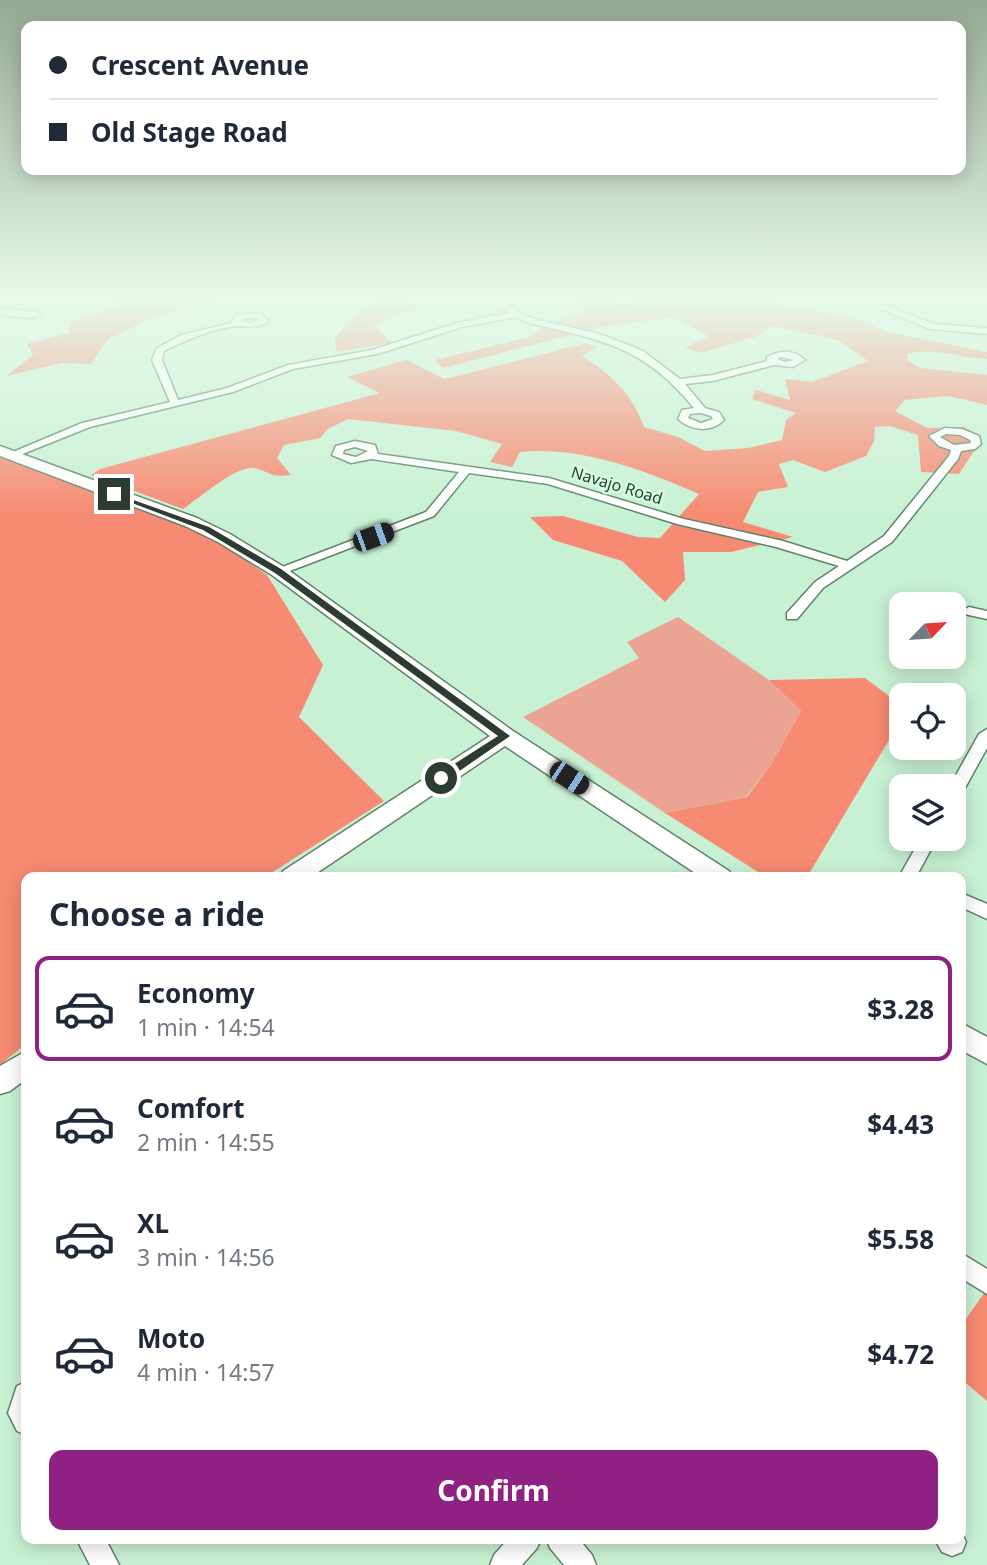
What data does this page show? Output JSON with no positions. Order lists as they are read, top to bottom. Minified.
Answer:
{"streets":{"street":["Navajo Road"]},"north":"top right","page":{"banner":["Crescent Avenue","Old Stage Road"],"heading":"Choose a ride","list":[{"name":"Economy","note":"1 min · 14:54","value":"$3.28"},{"name":"Comfort","note":"2 min · 14:55","value":"$4.43"},{"name":"XL","note":"3 min · 14:56","value":"$5.58"},{"name":"Moto","note":"4 min · 14:57","value":"$4.72"}],"buttons":"Confirm"}}
